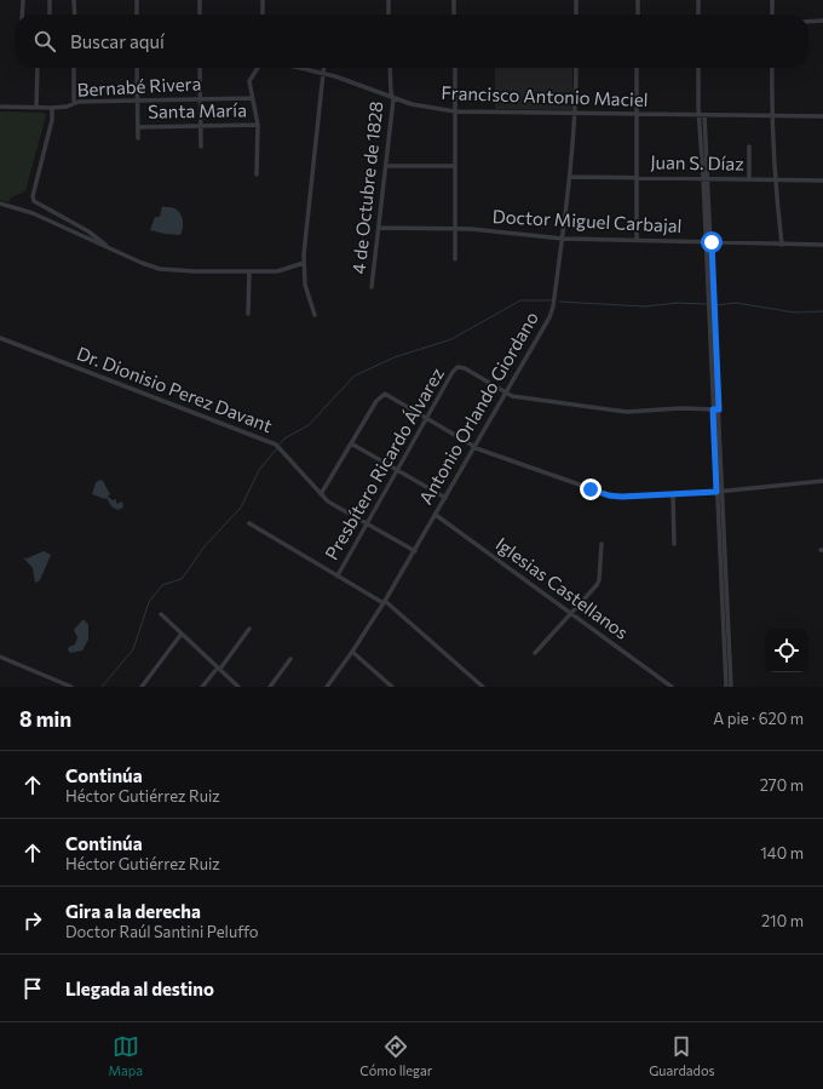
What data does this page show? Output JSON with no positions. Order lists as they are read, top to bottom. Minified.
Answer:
{"streets":{"street":["Bernabé Rivera","Francisco Antonio Maciel","Santa María","Juan S. Díaz","4 de Octubre de 1828","Doctor Miguel Carbajal","Dr. Dionisio Perez Davant","Antonio Orlando Giordano","Presbítero Ricardo Álvarez","Iglesias Castellanos"]},"crossings":[["Francisco Antonio Maciel","4 de Octubre de 1828"],["Francisco Antonio Maciel","Antonio Orlando Giordano"],["Juan S. Díaz","Antonio Orlando Giordano"],["4 de Octubre de 1828","Doctor Miguel Carbajal"],["Doctor Miguel Carbajal","Antonio Orlando Giordano"],["Dr. Dionisio Perez Davant","Antonio Orlando Giordano"],["Dr. Dionisio Perez Davant","Presbítero Ricardo Álvarez"],["Antonio Orlando Giordano","Presbítero Ricardo Álvarez"],["Antonio Orlando Giordano","Iglesias Castellanos"]],"page":{"search":"Buscar aquí","heading":["8 min","A pie · 620 m"],"list":[["Continúa","Héctor Gutiérrez Ruiz","270 m"],["Continúa","Héctor Gutiérrez Ruiz","140 m"],["Gira a la derecha","Doctor Raúl Santini Peluffo","210 m"],"Llegada al destino"],"nav":["Mapa","Cómo llegar","Guardados"]}}
